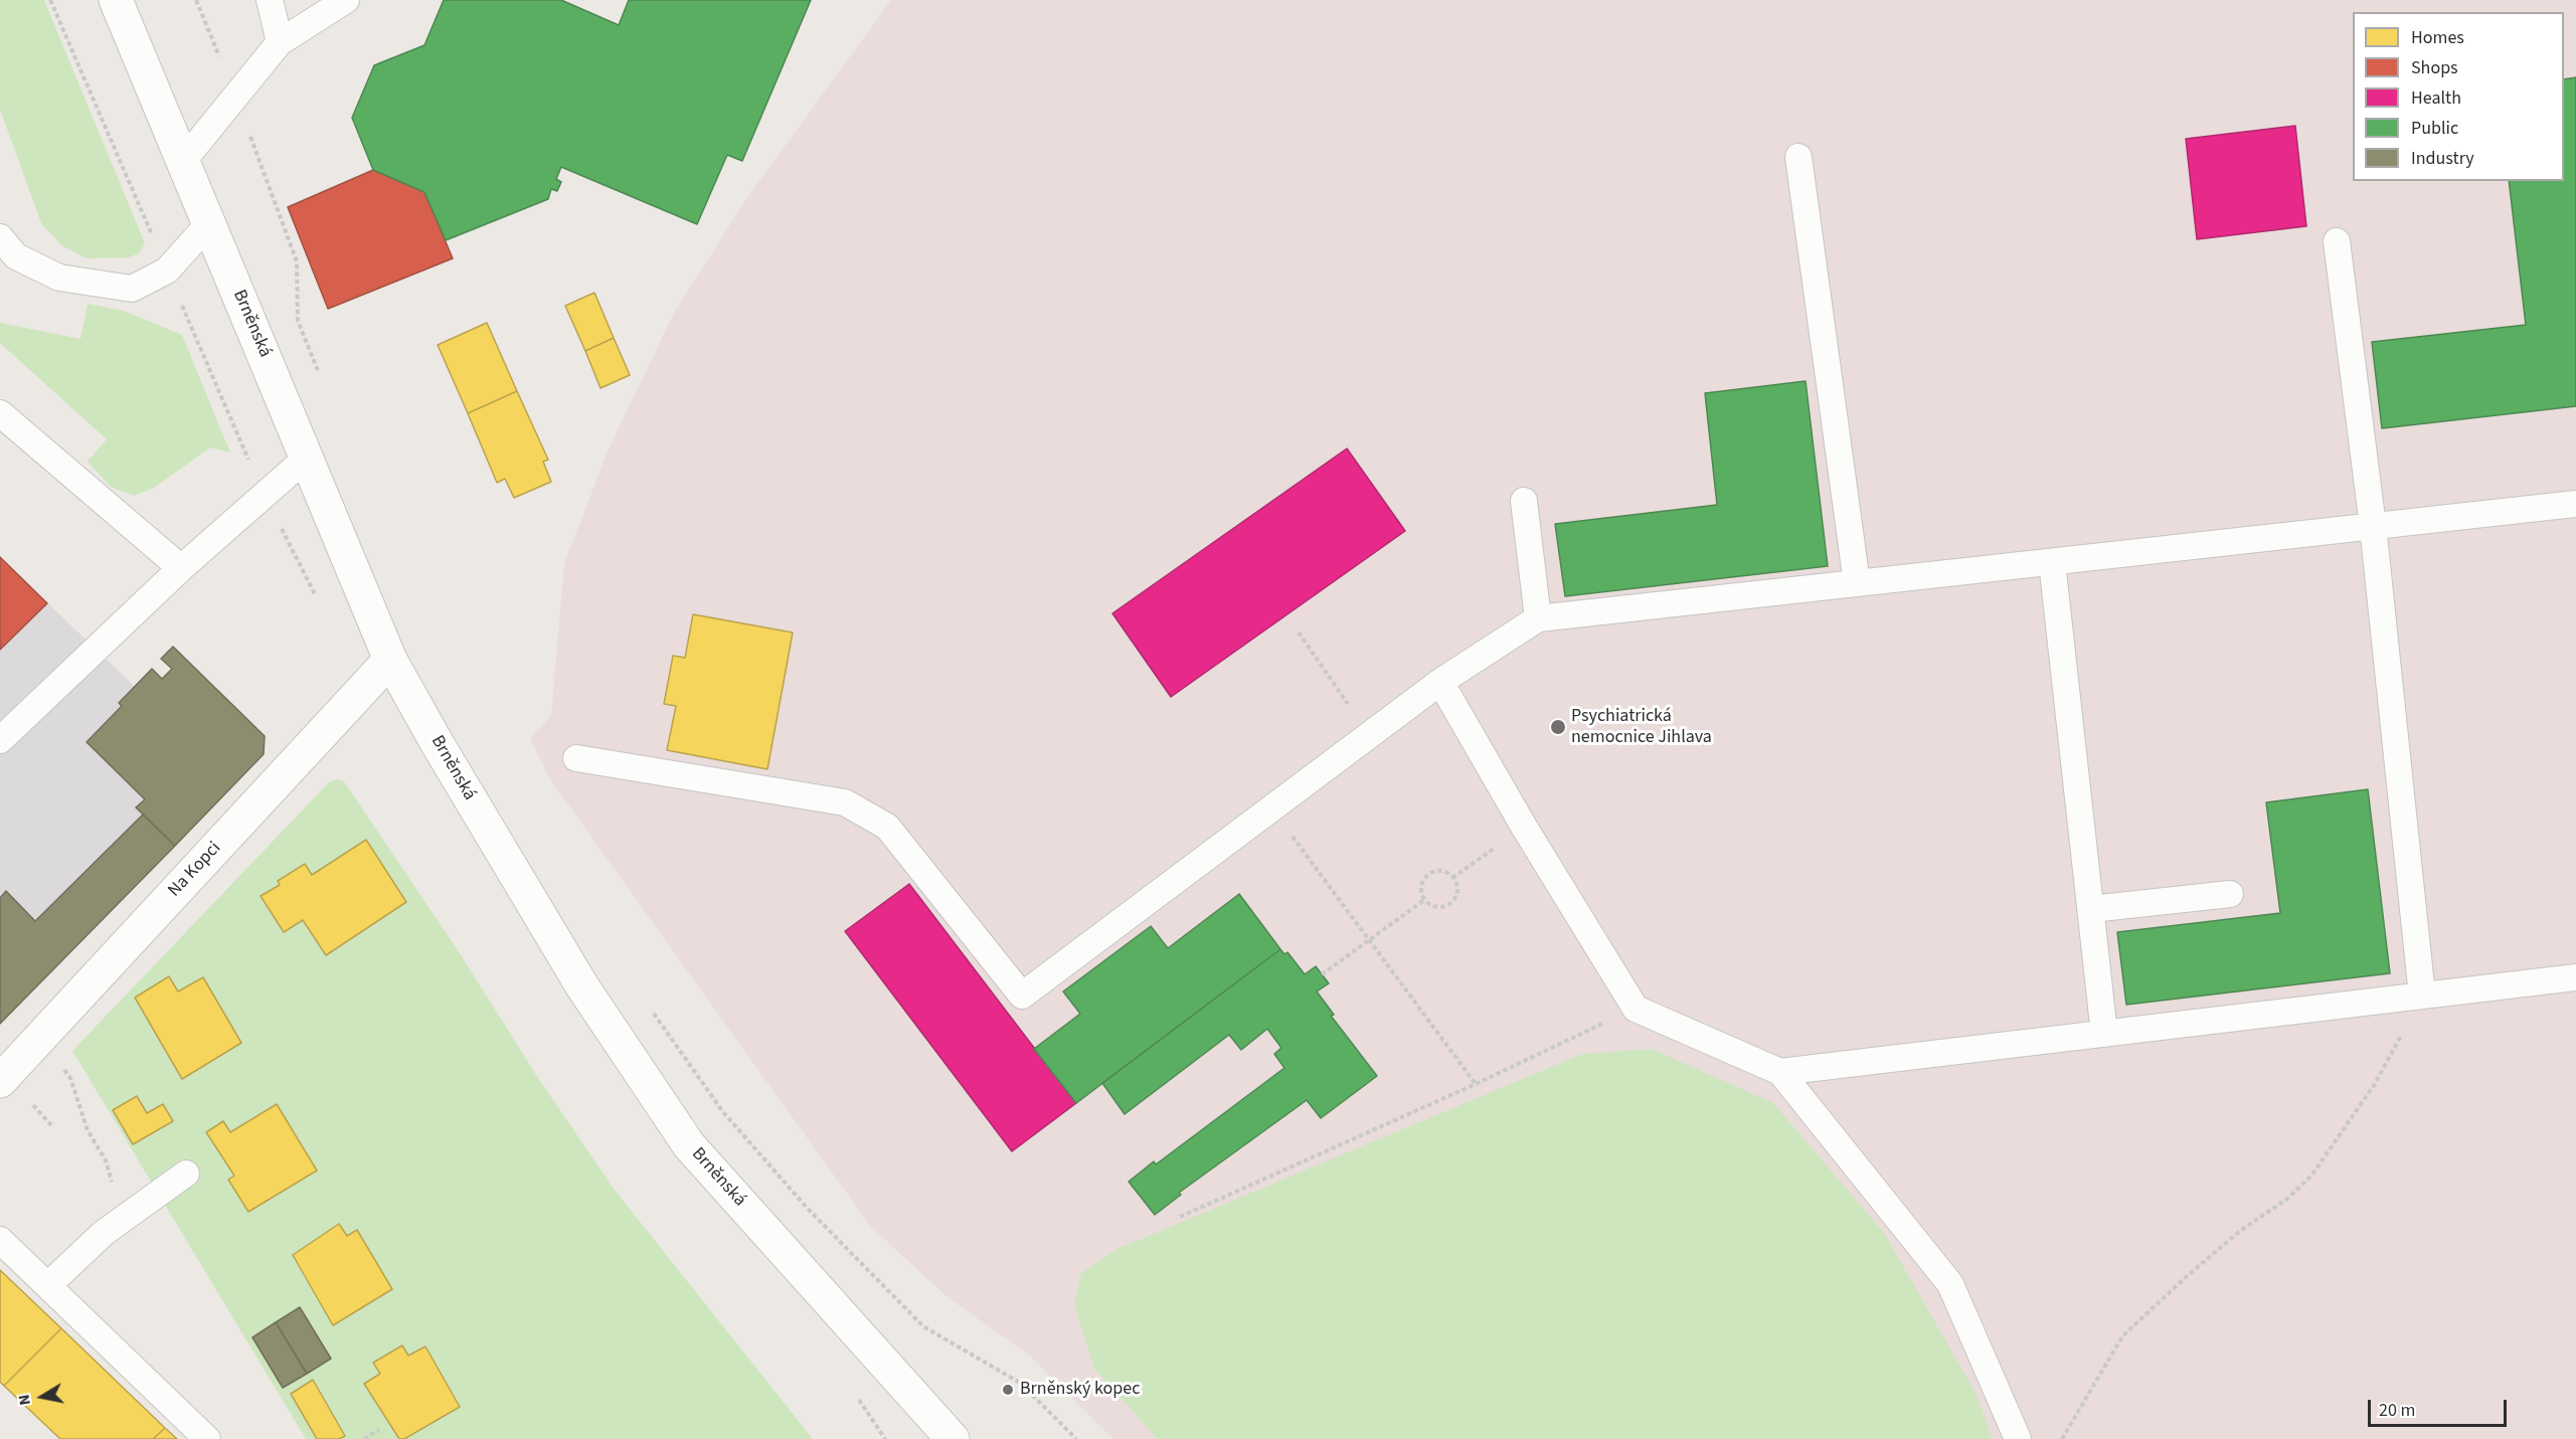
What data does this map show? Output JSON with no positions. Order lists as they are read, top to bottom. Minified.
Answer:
{"streets":{"main road":["Brněnská","Na Kopci"]},"crossings":[["Brněnská","Na Kopci"]],"places":["Psychiatrická nemocnice Jihlava","Brněnský kopec"],"legend":["Homes","Shops","Health","Public","Industry"],"scale_bar":"20 m","north":"left"}
